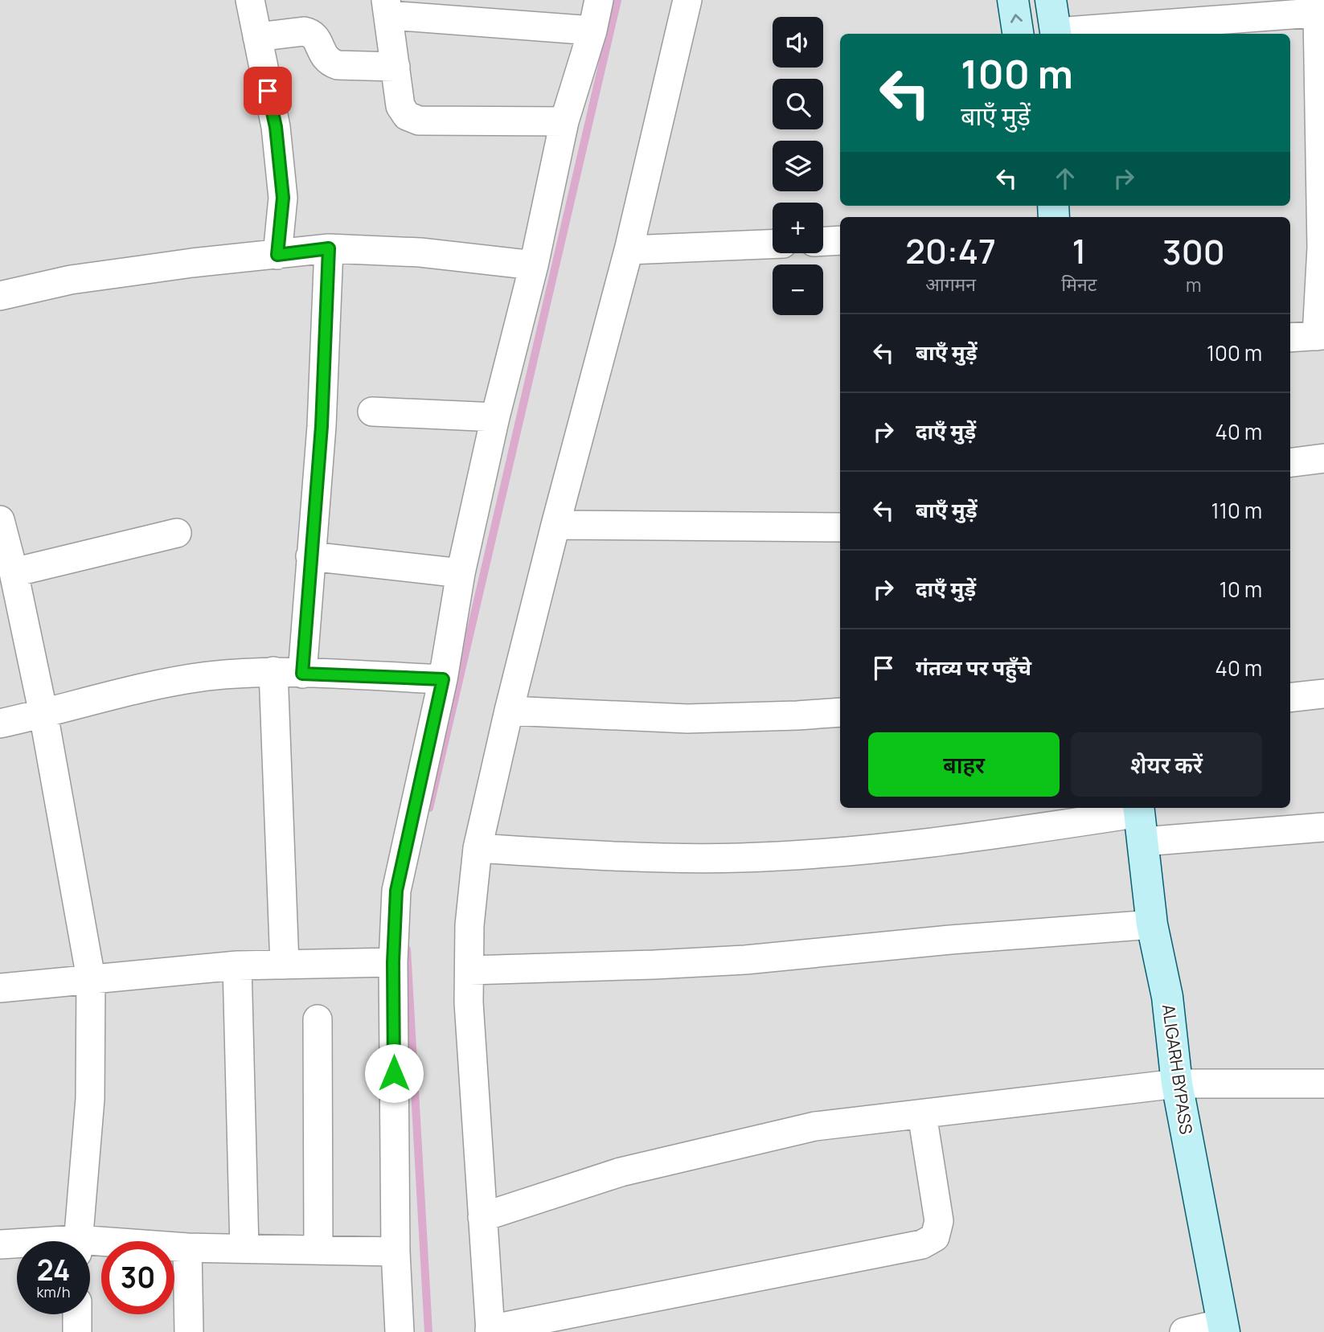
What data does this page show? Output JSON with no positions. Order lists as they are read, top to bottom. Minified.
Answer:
{"streets":{"main road":["ALIGARH BYPASS"]},"page":{"map_buttons":["+","−"],"turn":["100 m","बाएँ मुड़ें"],"eta":["20:47","आगमन","1","मिनट","300","m"],"list":[{"name":"बाएँ मुड़ें","value":"100 m"},{"name":"दाएँ मुड़ें","value":"40 m"},{"name":"बाएँ मुड़ें","value":"110 m"},{"name":"दाएँ मुड़ें","value":"10 m"},{"name":"गंतव्य पर पहुँचे","value":"40 m"}],"buttons":["बाहर","शेयर करें"],"speed":"24 km/h","limit":"30"}}
